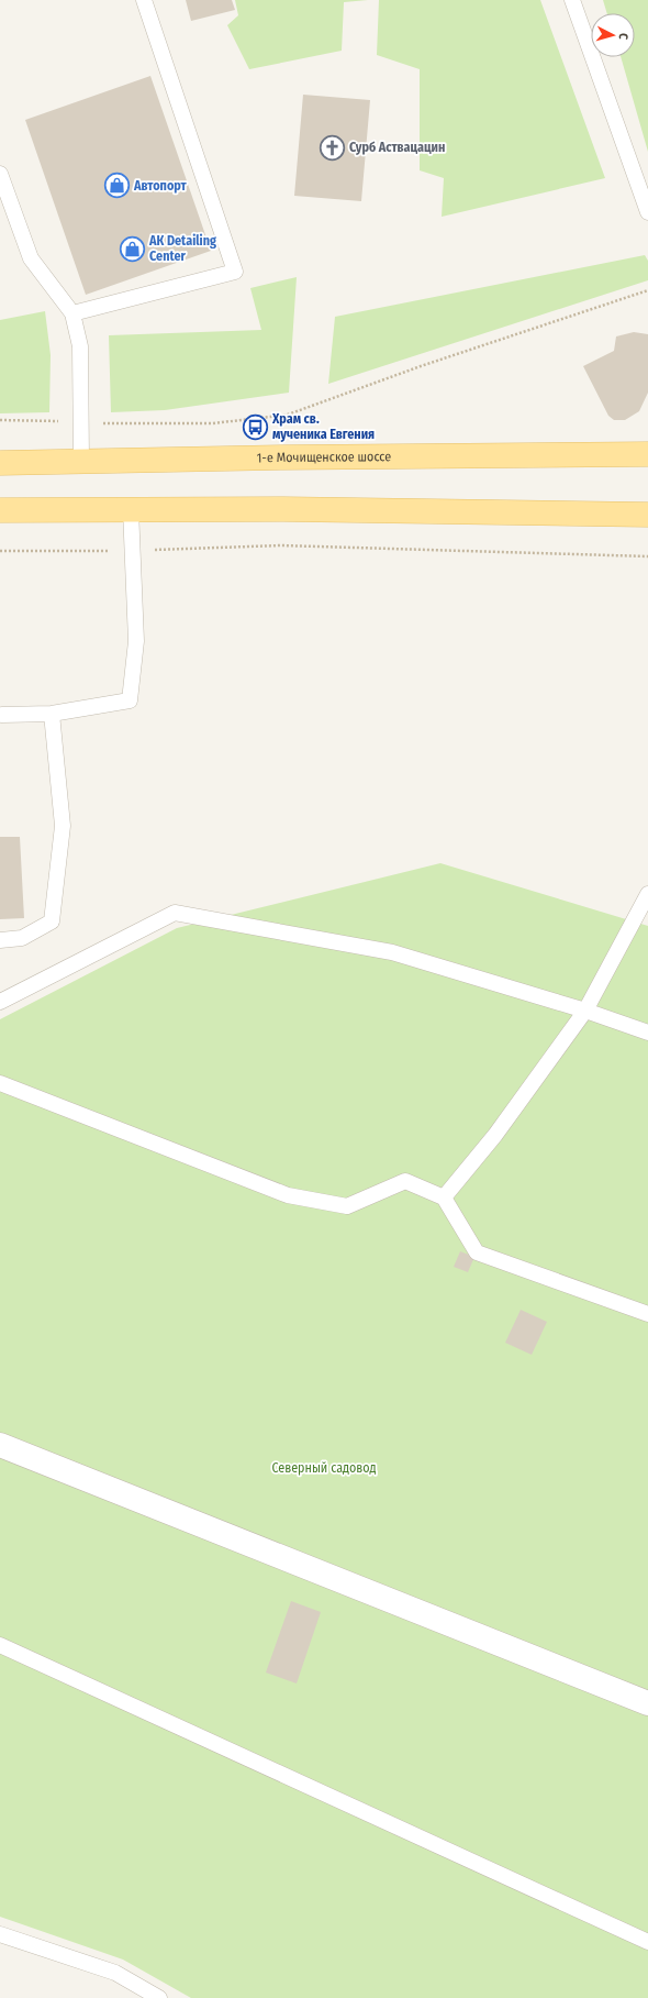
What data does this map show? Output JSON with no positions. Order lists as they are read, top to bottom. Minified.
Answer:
{"streets":{"main road":["1-е Мочищенское шоссе"]},"parks":["Северный садовод"],"places":{"church":["Сурб Аствацацин"],"shop":["Автопорт","АК Detailing Center"],"bus stop":["Храм св. мученика Евгения"]},"north":"right"}
